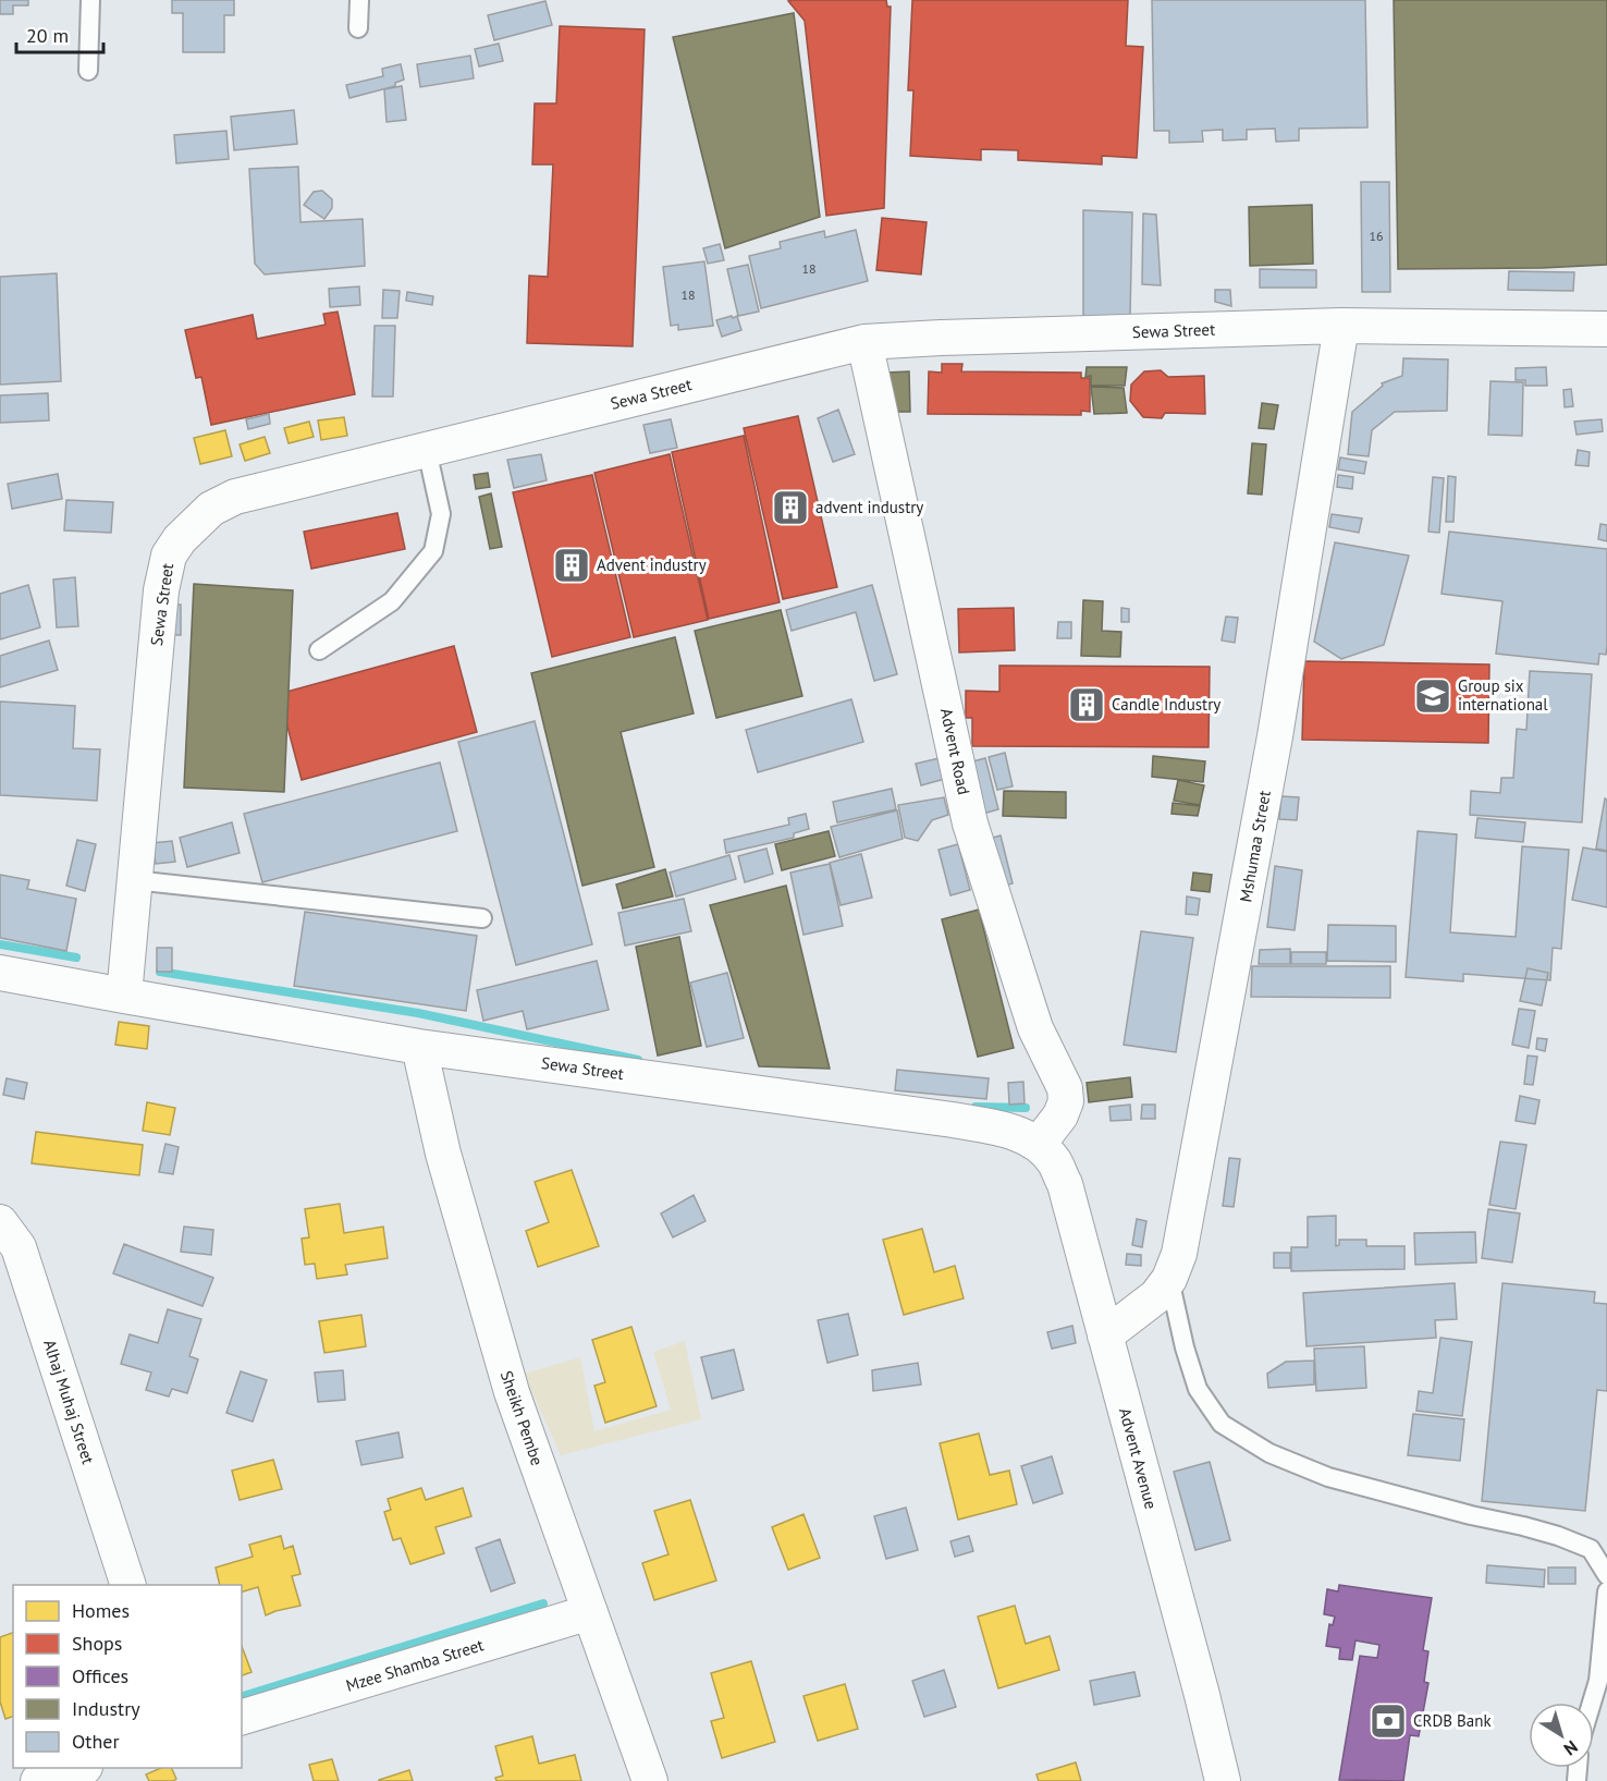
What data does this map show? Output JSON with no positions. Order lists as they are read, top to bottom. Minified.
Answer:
{"streets":{"street":["Sewa Street","Advent Road","Mshumaa Street","Alhaj Muhaj Street","Sheikh Pembe","Advent Avenue","Mzee Shamba Street"]},"crossings":[["Sewa Street","Advent Road"],["Sewa Street","Mshumaa Street"],["Sewa Street","Sheikh Pembe"],["Sewa Street","Advent Avenue"],["Advent Road","Advent Avenue"],["Mshumaa Street","Advent Avenue"],["Sheikh Pembe","Mzee Shamba Street"]],"places":{"building":["advent industry","Advent industry","Candle Industry"],"school or university":["Group six international"],"bank":["CRDB Bank"]},"house_numbers":["16","18","18"],"legend":["Homes","Shops","Offices","Industry","Other"],"scale_bar":"20 m","north":"bottom right"}
